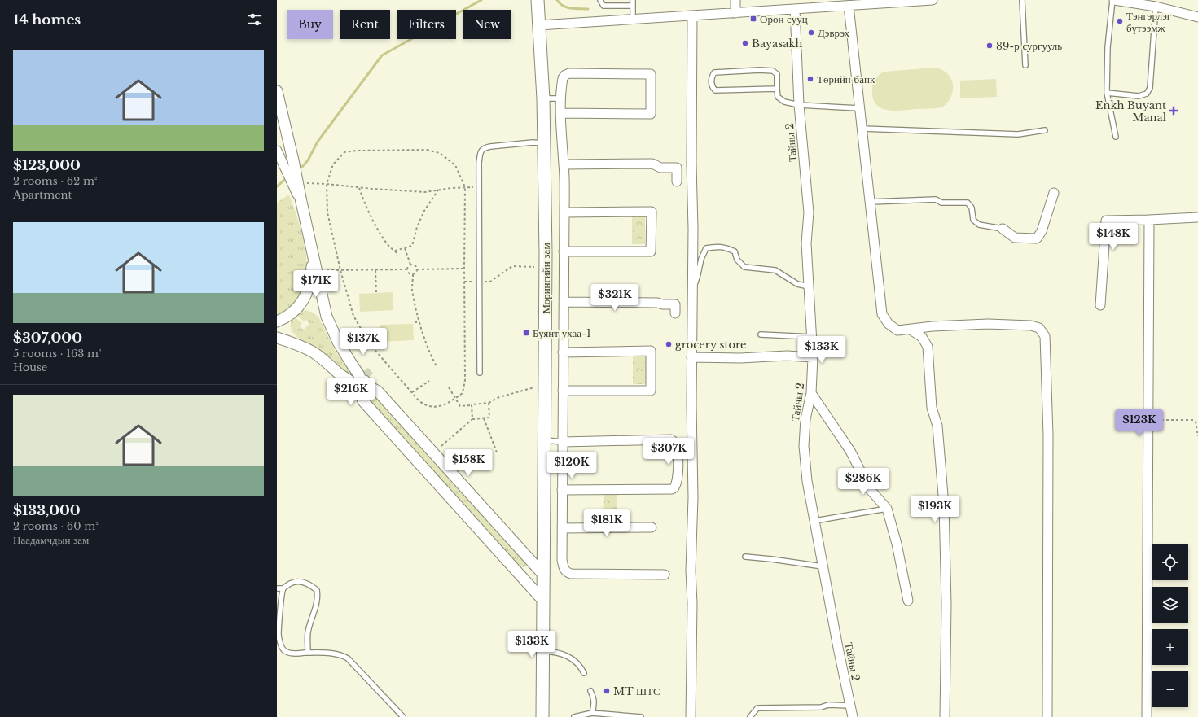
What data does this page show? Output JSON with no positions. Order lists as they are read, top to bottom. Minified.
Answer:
{"streets":{"main road":["Морингийн зам"],"street":["Тайны 2"]},"places":{"transit":["Орон сууц","Буянт ухаа-1"],"other":["Тэнгэрлэг бүтээмж","Дэврэх","Bayasakh","89-р сургууль","Төрийн банк","grocery store","MT ШТС"],"health":["Enkh Buyant Manal"]},"page":{"heading":"14 homes","chip":["Buy","Rent","Filters","New"],"list":[{"name":"$123,000","note":"2 rooms · 62 m² · Apartment"},{"name":"$307,000","note":"5 rooms · 163 m² · House"},{"name":"$133,000","note":"2 rooms · 60 m² · Наадамчдын зам"}],"price":["$148K","$171K","$321K","$137K","$133K","$216K","$123K","$307K","$158K","$120K","$286K","$193K","$181K","$133K"],"map_buttons":["+","−"]}}
